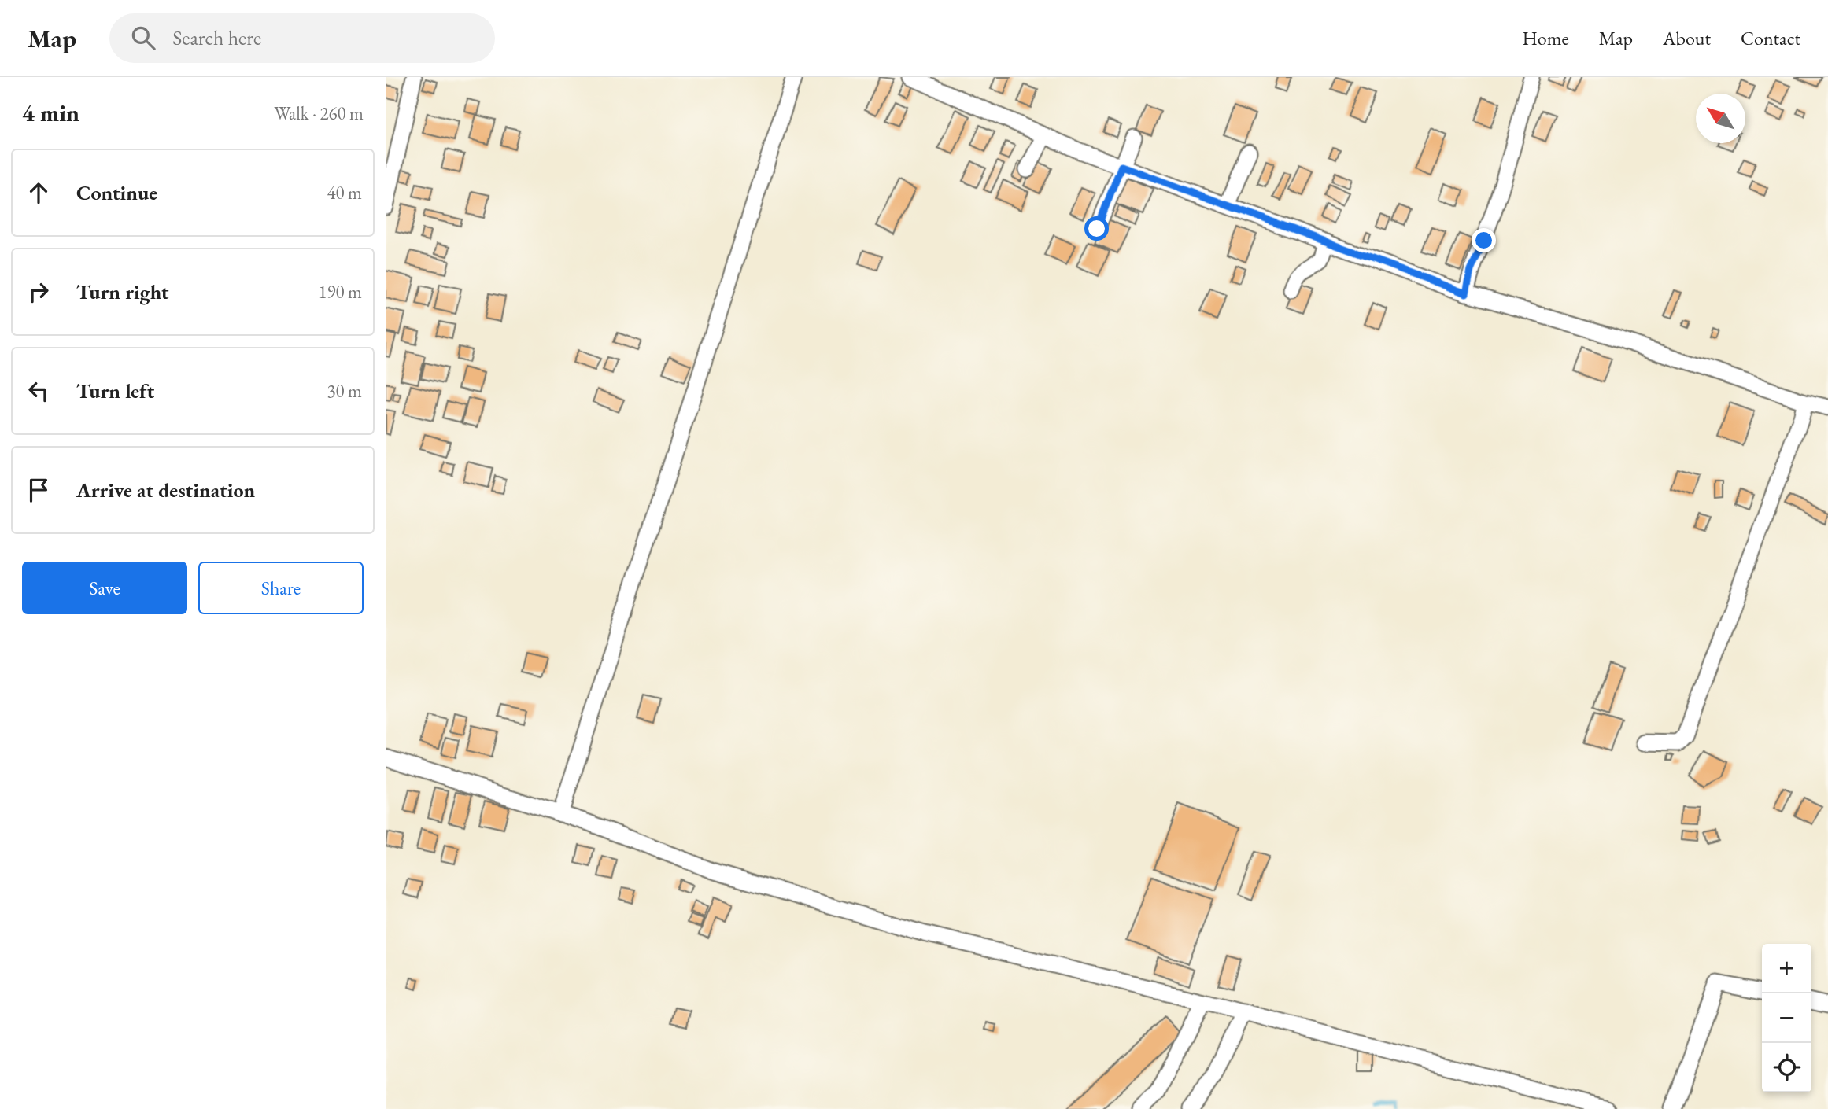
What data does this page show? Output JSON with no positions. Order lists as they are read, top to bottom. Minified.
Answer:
{"north":"top left","page":{"header":"Map","search":"Search here","nav":["Home","Map","About","Contact"],"heading":["4 min","Walk · 260 m"],"list":[["Continue","40 m"],["Turn right","190 m"],["Turn left","30 m"],"Arrive at destination"],"buttons":["Save","Share"],"map_buttons":["+","−"]}}
